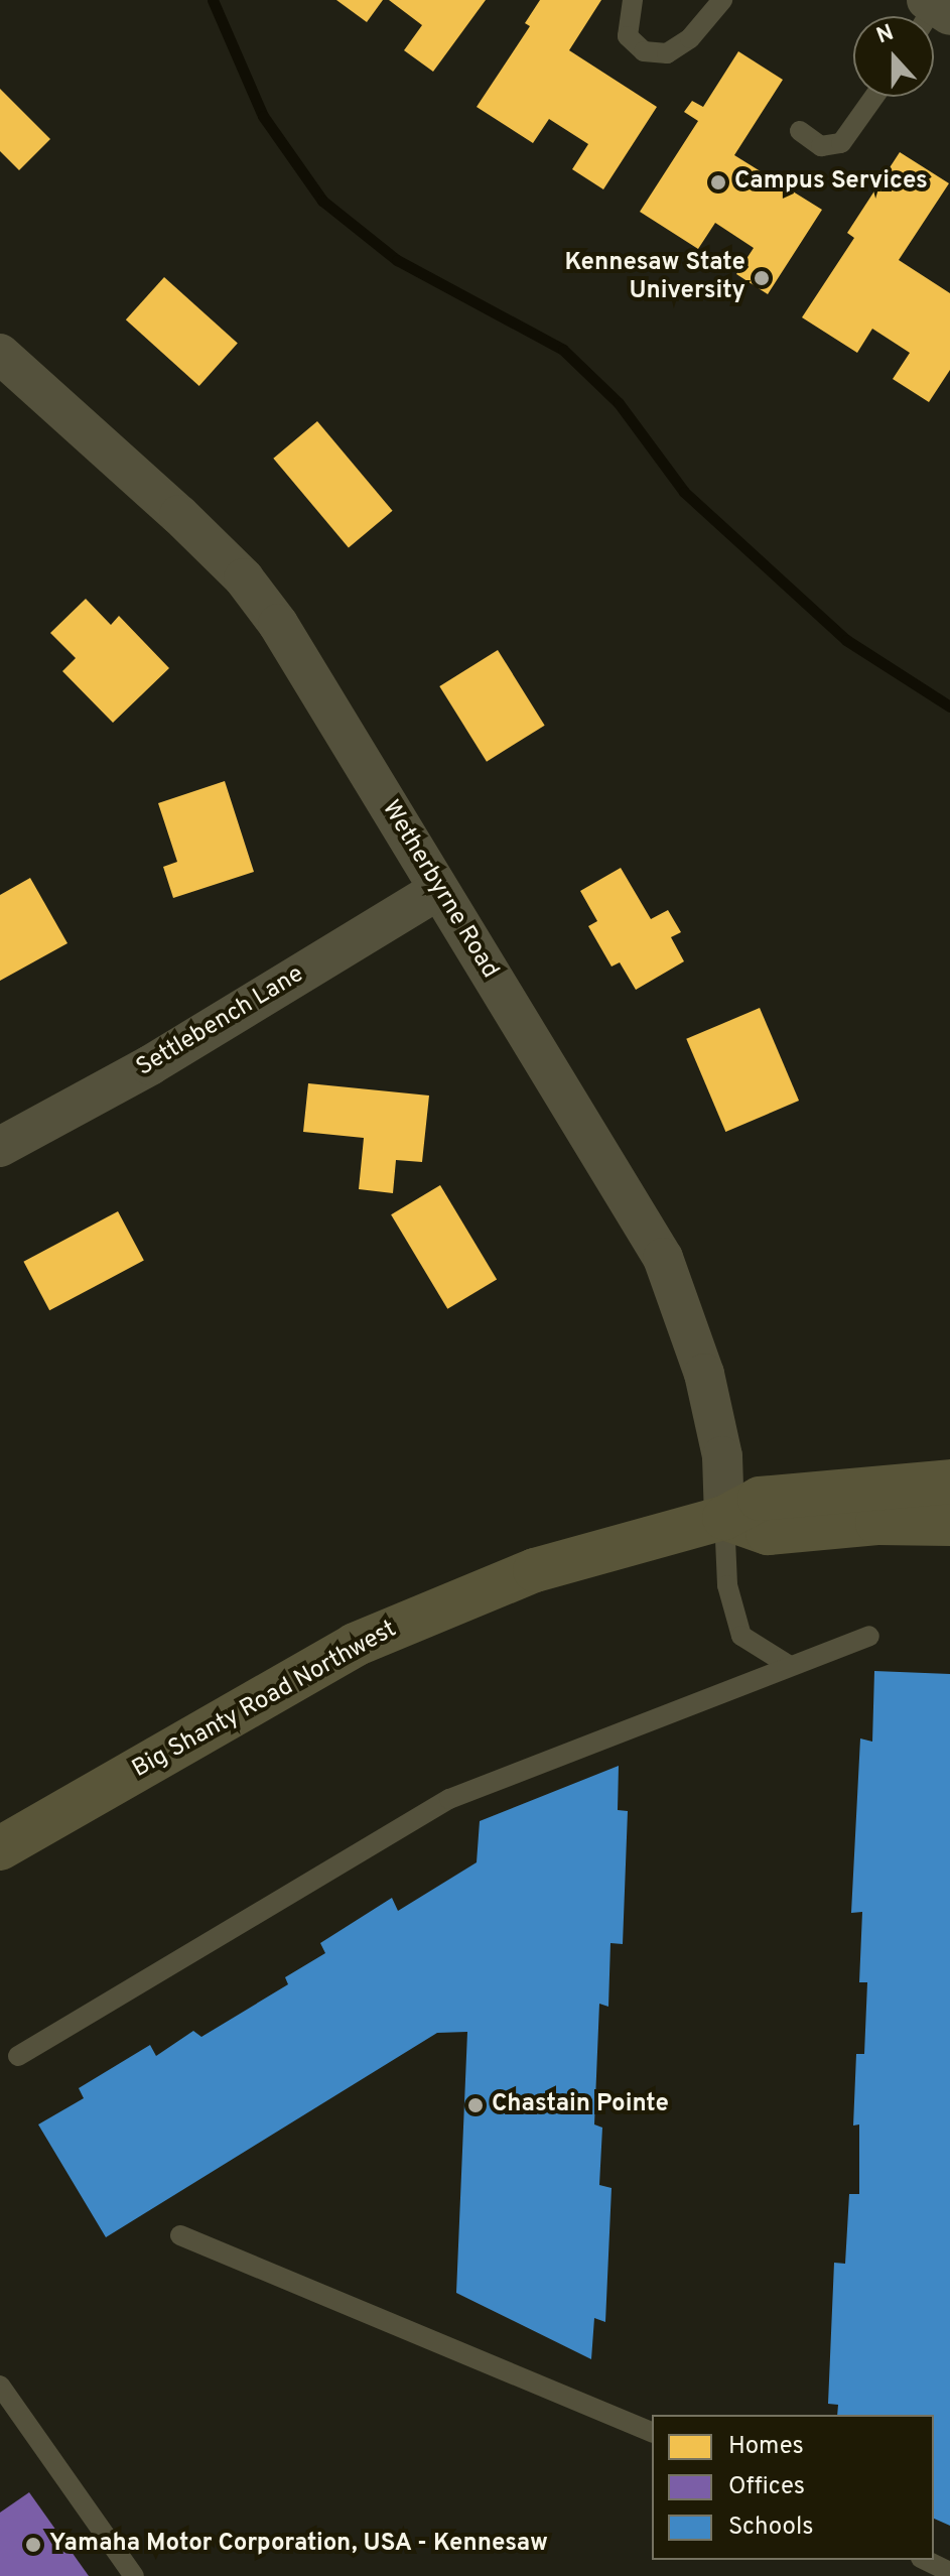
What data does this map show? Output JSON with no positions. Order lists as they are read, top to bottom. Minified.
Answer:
{"streets":{"street":["Wetherbyrne Road","Settlebench Lane","Big Shanty Road Northwest"]},"crossings":[["Wetherbyrne Road","Settlebench Lane"],["Wetherbyrne Road","Big Shanty Road Northwest"]],"places":["Campus Services","Kennesaw State University","Chastain Pointe","Yamaha Motor Corporation, USA - Kennesaw"],"legend":["Homes","Offices","Schools"],"north":"top"}
